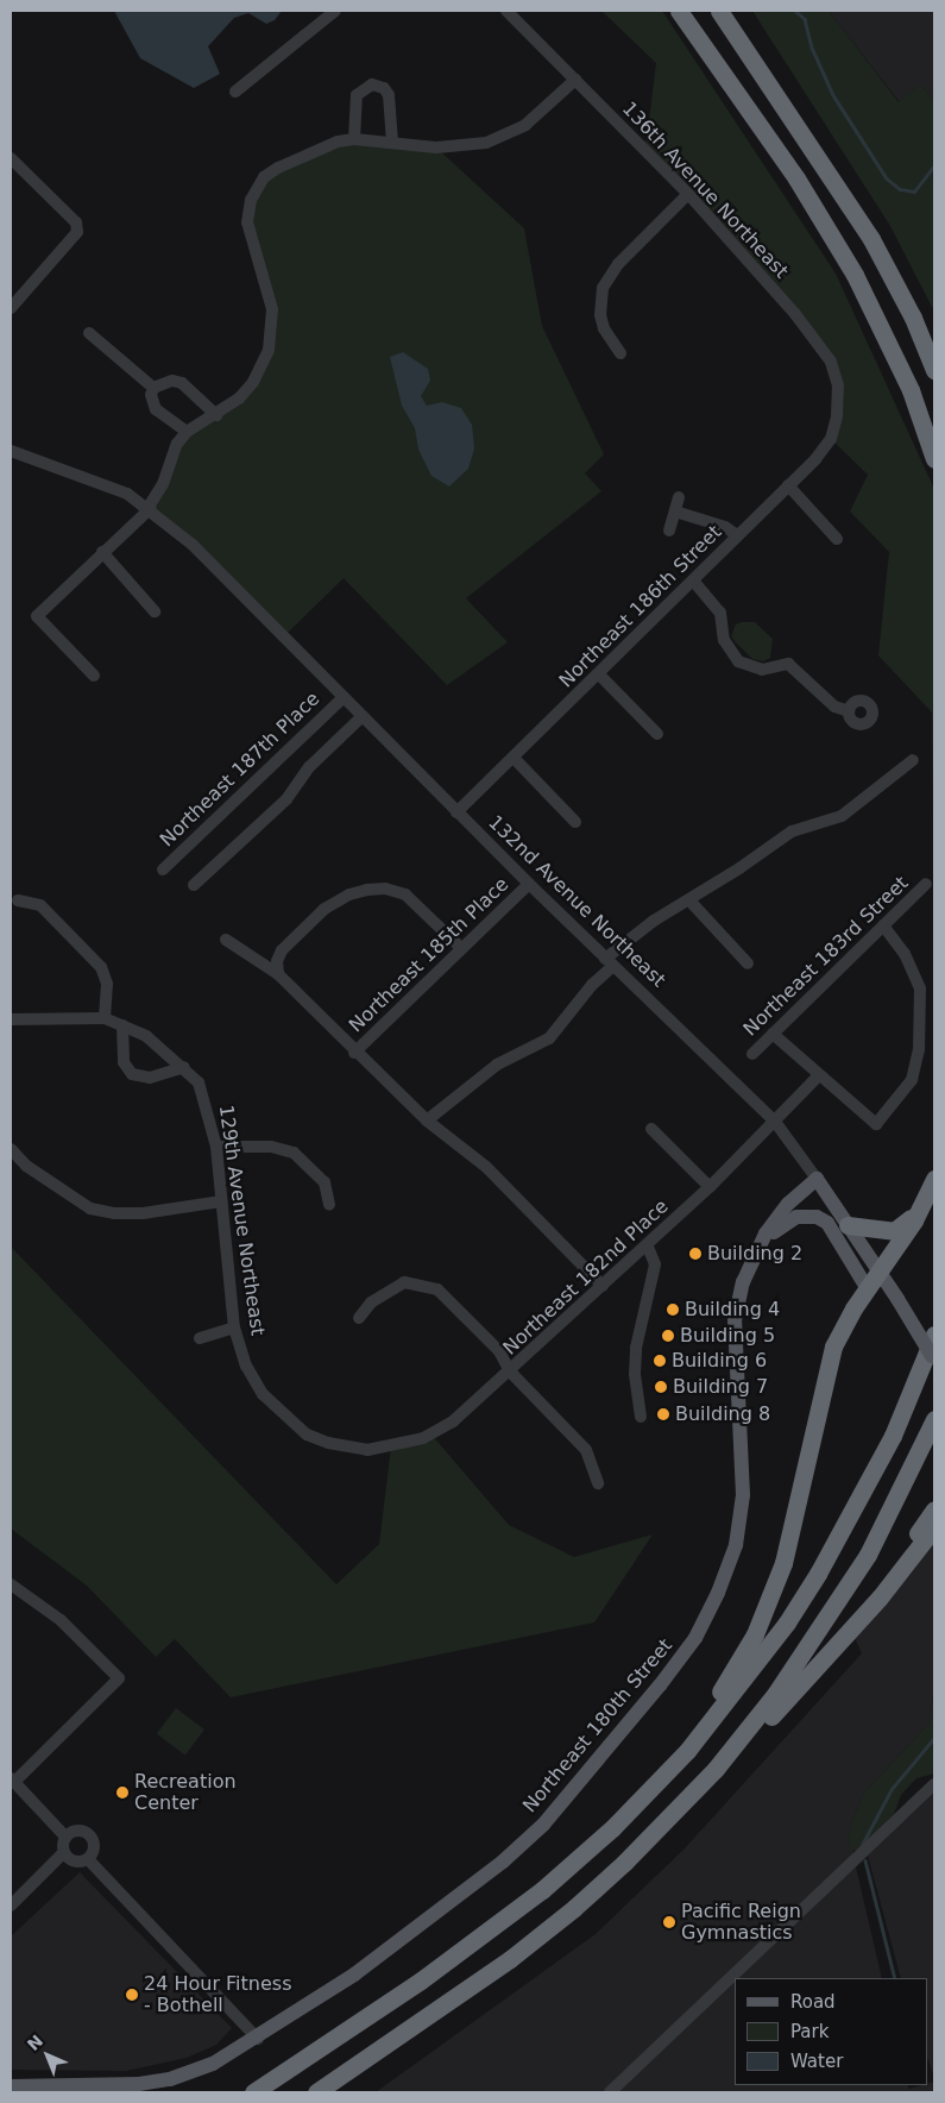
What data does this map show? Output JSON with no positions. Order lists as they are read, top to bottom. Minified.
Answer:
{"streets":{"main road":["132nd Avenue Northeast","Northeast 180th Street"],"street":["136th Avenue Northeast","Northeast 186th Street","Northeast 187th Place","Northeast 185th Place","Northeast 183rd Street","129th Avenue Northeast","Northeast 182nd Place"]},"crossings":[["136th Avenue Northeast","Northeast 186th Street"],["Northeast 186th Street","132nd Avenue Northeast"],["Northeast 187th Place","132nd Avenue Northeast"],["132nd Avenue Northeast","Northeast 185th Place"],["132nd Avenue Northeast","Northeast 182nd Place"],["132nd Avenue Northeast","Northeast 180th Street"],["129th Avenue Northeast","Northeast 182nd Place"]],"places":["Building 2","Building 4","Building 5","Building 6","Building 7","Building 8","Recreation Center","Pacific Reign Gymnastics","24 Hour Fitness - Bothell"],"legend":["Road","Park","Water"],"north":"top left"}
